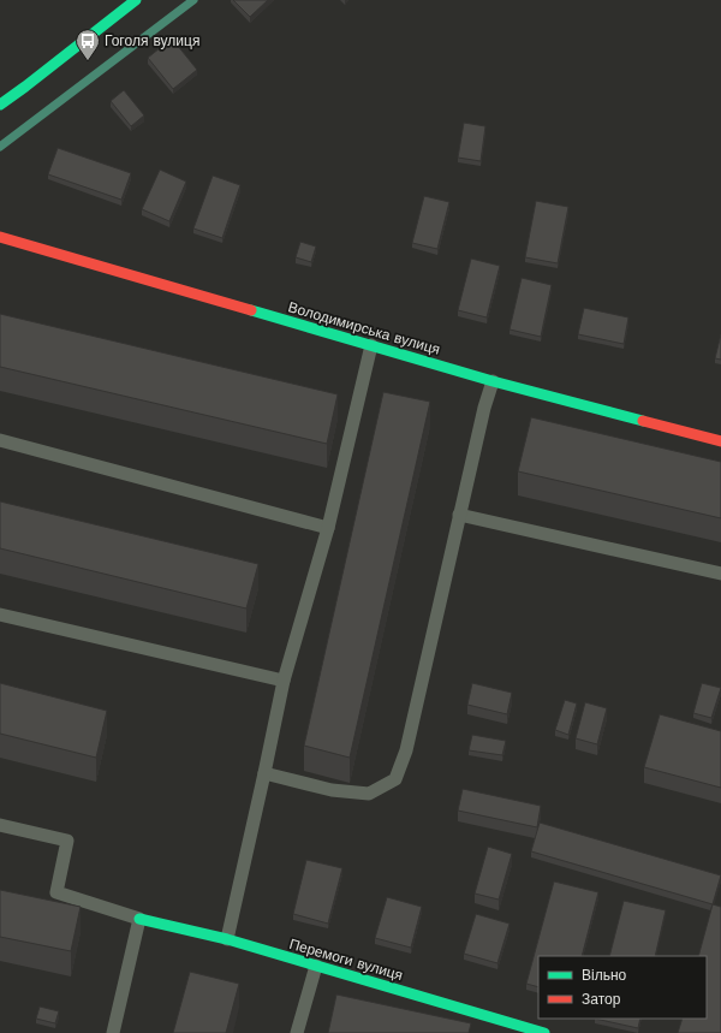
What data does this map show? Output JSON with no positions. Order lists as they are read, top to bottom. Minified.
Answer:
{"streets":{"street":["Володимирська вулиця","Перемоги вулиця"]},"places":{"bus stop":["Гоголя вулиця"]},"legend":["Вільно","Затор"]}
